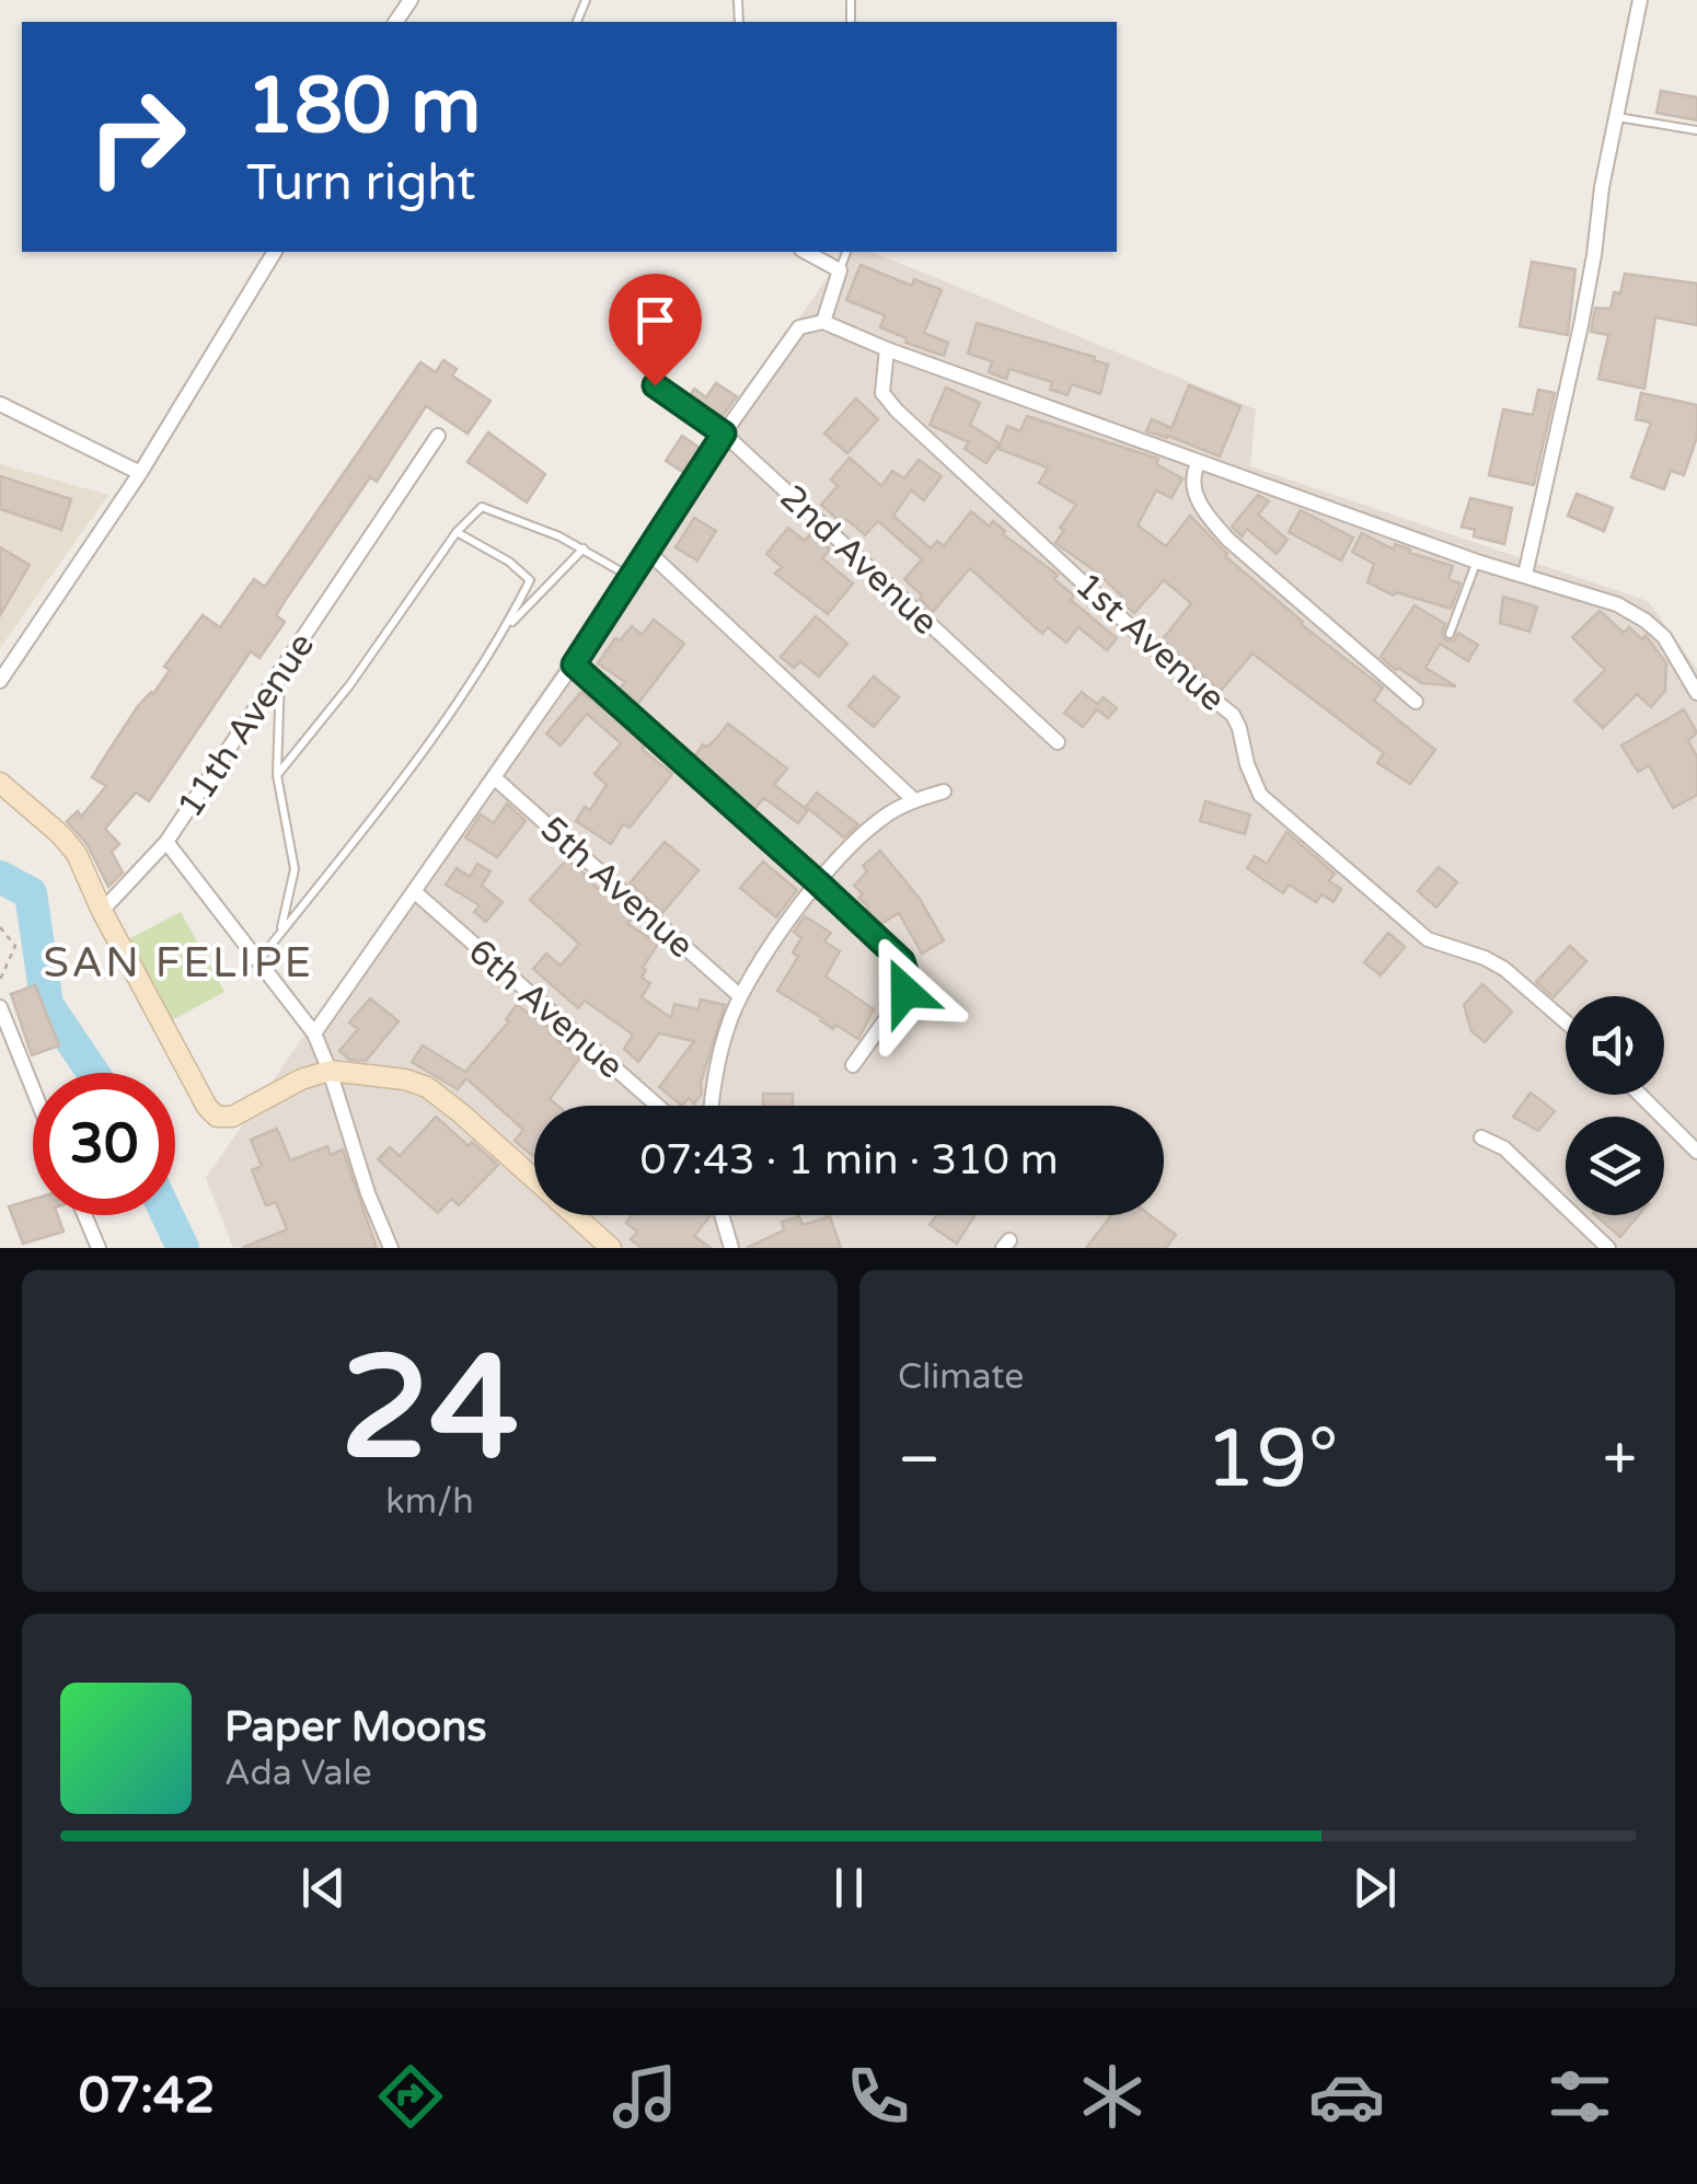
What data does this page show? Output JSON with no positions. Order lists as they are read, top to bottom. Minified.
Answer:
{"streets":{"street":["2nd Avenue","1st Avenue","11th Avenue","5th Avenue","6th Avenue"]},"districts":["SAN FELIPE"],"page":{"turn":["180 m","Turn right"],"limit":"30","trip":"07:43 · 1 min · 310 m","tile":[["24","km/h"],"Climate"],"heat":["−","19°","+"],"song":["Paper Moons","Ada Vale"],"tabs":"07:42"}}
